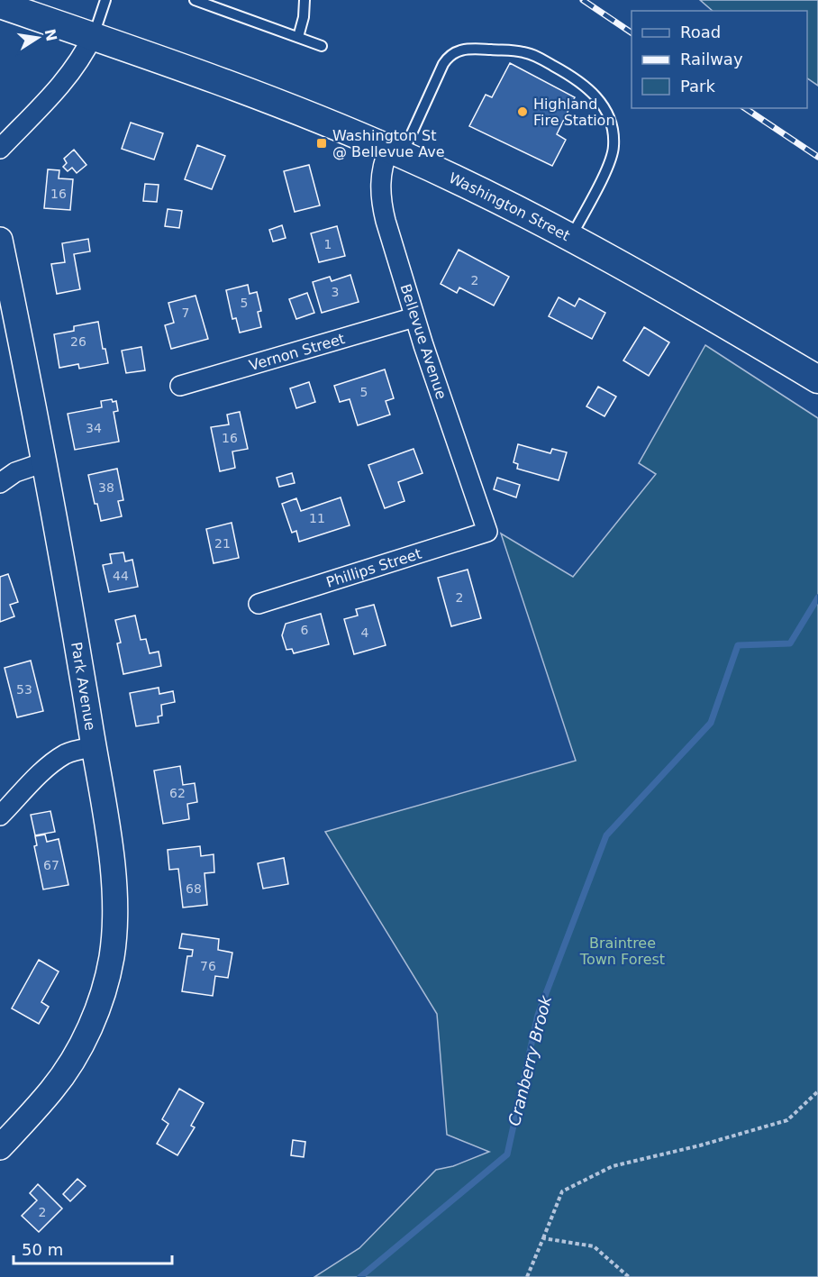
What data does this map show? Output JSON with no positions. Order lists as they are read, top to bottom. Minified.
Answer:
{"streets":{"main road":["Washington Street"],"street":["Bellevue Avenue","Vernon Street","Phillips Street","Park Avenue"]},"crossings":[["Washington Street","Bellevue Avenue"],["Bellevue Avenue","Vernon Street"],["Bellevue Avenue","Phillips Street"]],"water":["Cranberry Brook"],"parks":["Braintree Town Forest"],"places":{"other":["Highland Fire Station"],"transit":["Washington St @ Bellevue Ave"]},"house_numbers":["16","1","2","3","5","7","26","5","34","16","38","11","21","44","2","6","4","53","62","67","68","76","2"],"legend":["Road","Railway","Park"],"scale_bar":"50 m","north":"right"}
